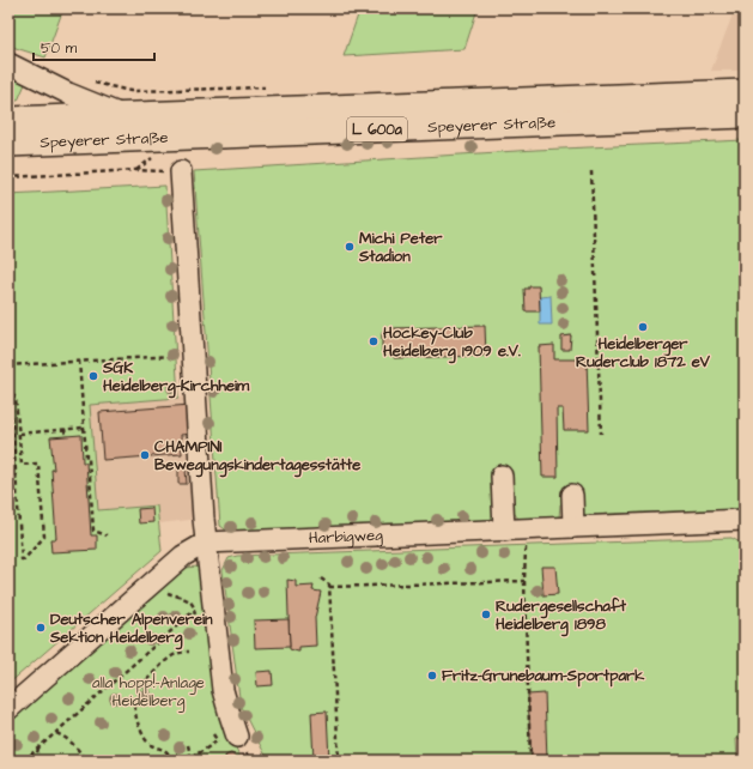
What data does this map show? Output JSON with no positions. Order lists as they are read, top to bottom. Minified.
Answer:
{"streets":{"main road":["Speyerer Straße","L 600a"],"street":["Harbigweg"]},"parks":["alla hopp!-Anlage Heidelberg"],"places":["Michi Peter Stadion","Heidelberger Ruderclub 1872 eV","Hockey-Club Heidelberg 1909 e.V.","SGK Heidelberg-Kirchheim","CHAMPINI Bewegungskindertagesstätte","Rudergesellschaft Heidelberg 1898","Deutscher Alpenverein Sektion Heidelberg","Fritz-Grunebaum-Sportpark"],"scale_bar":"50 m"}
